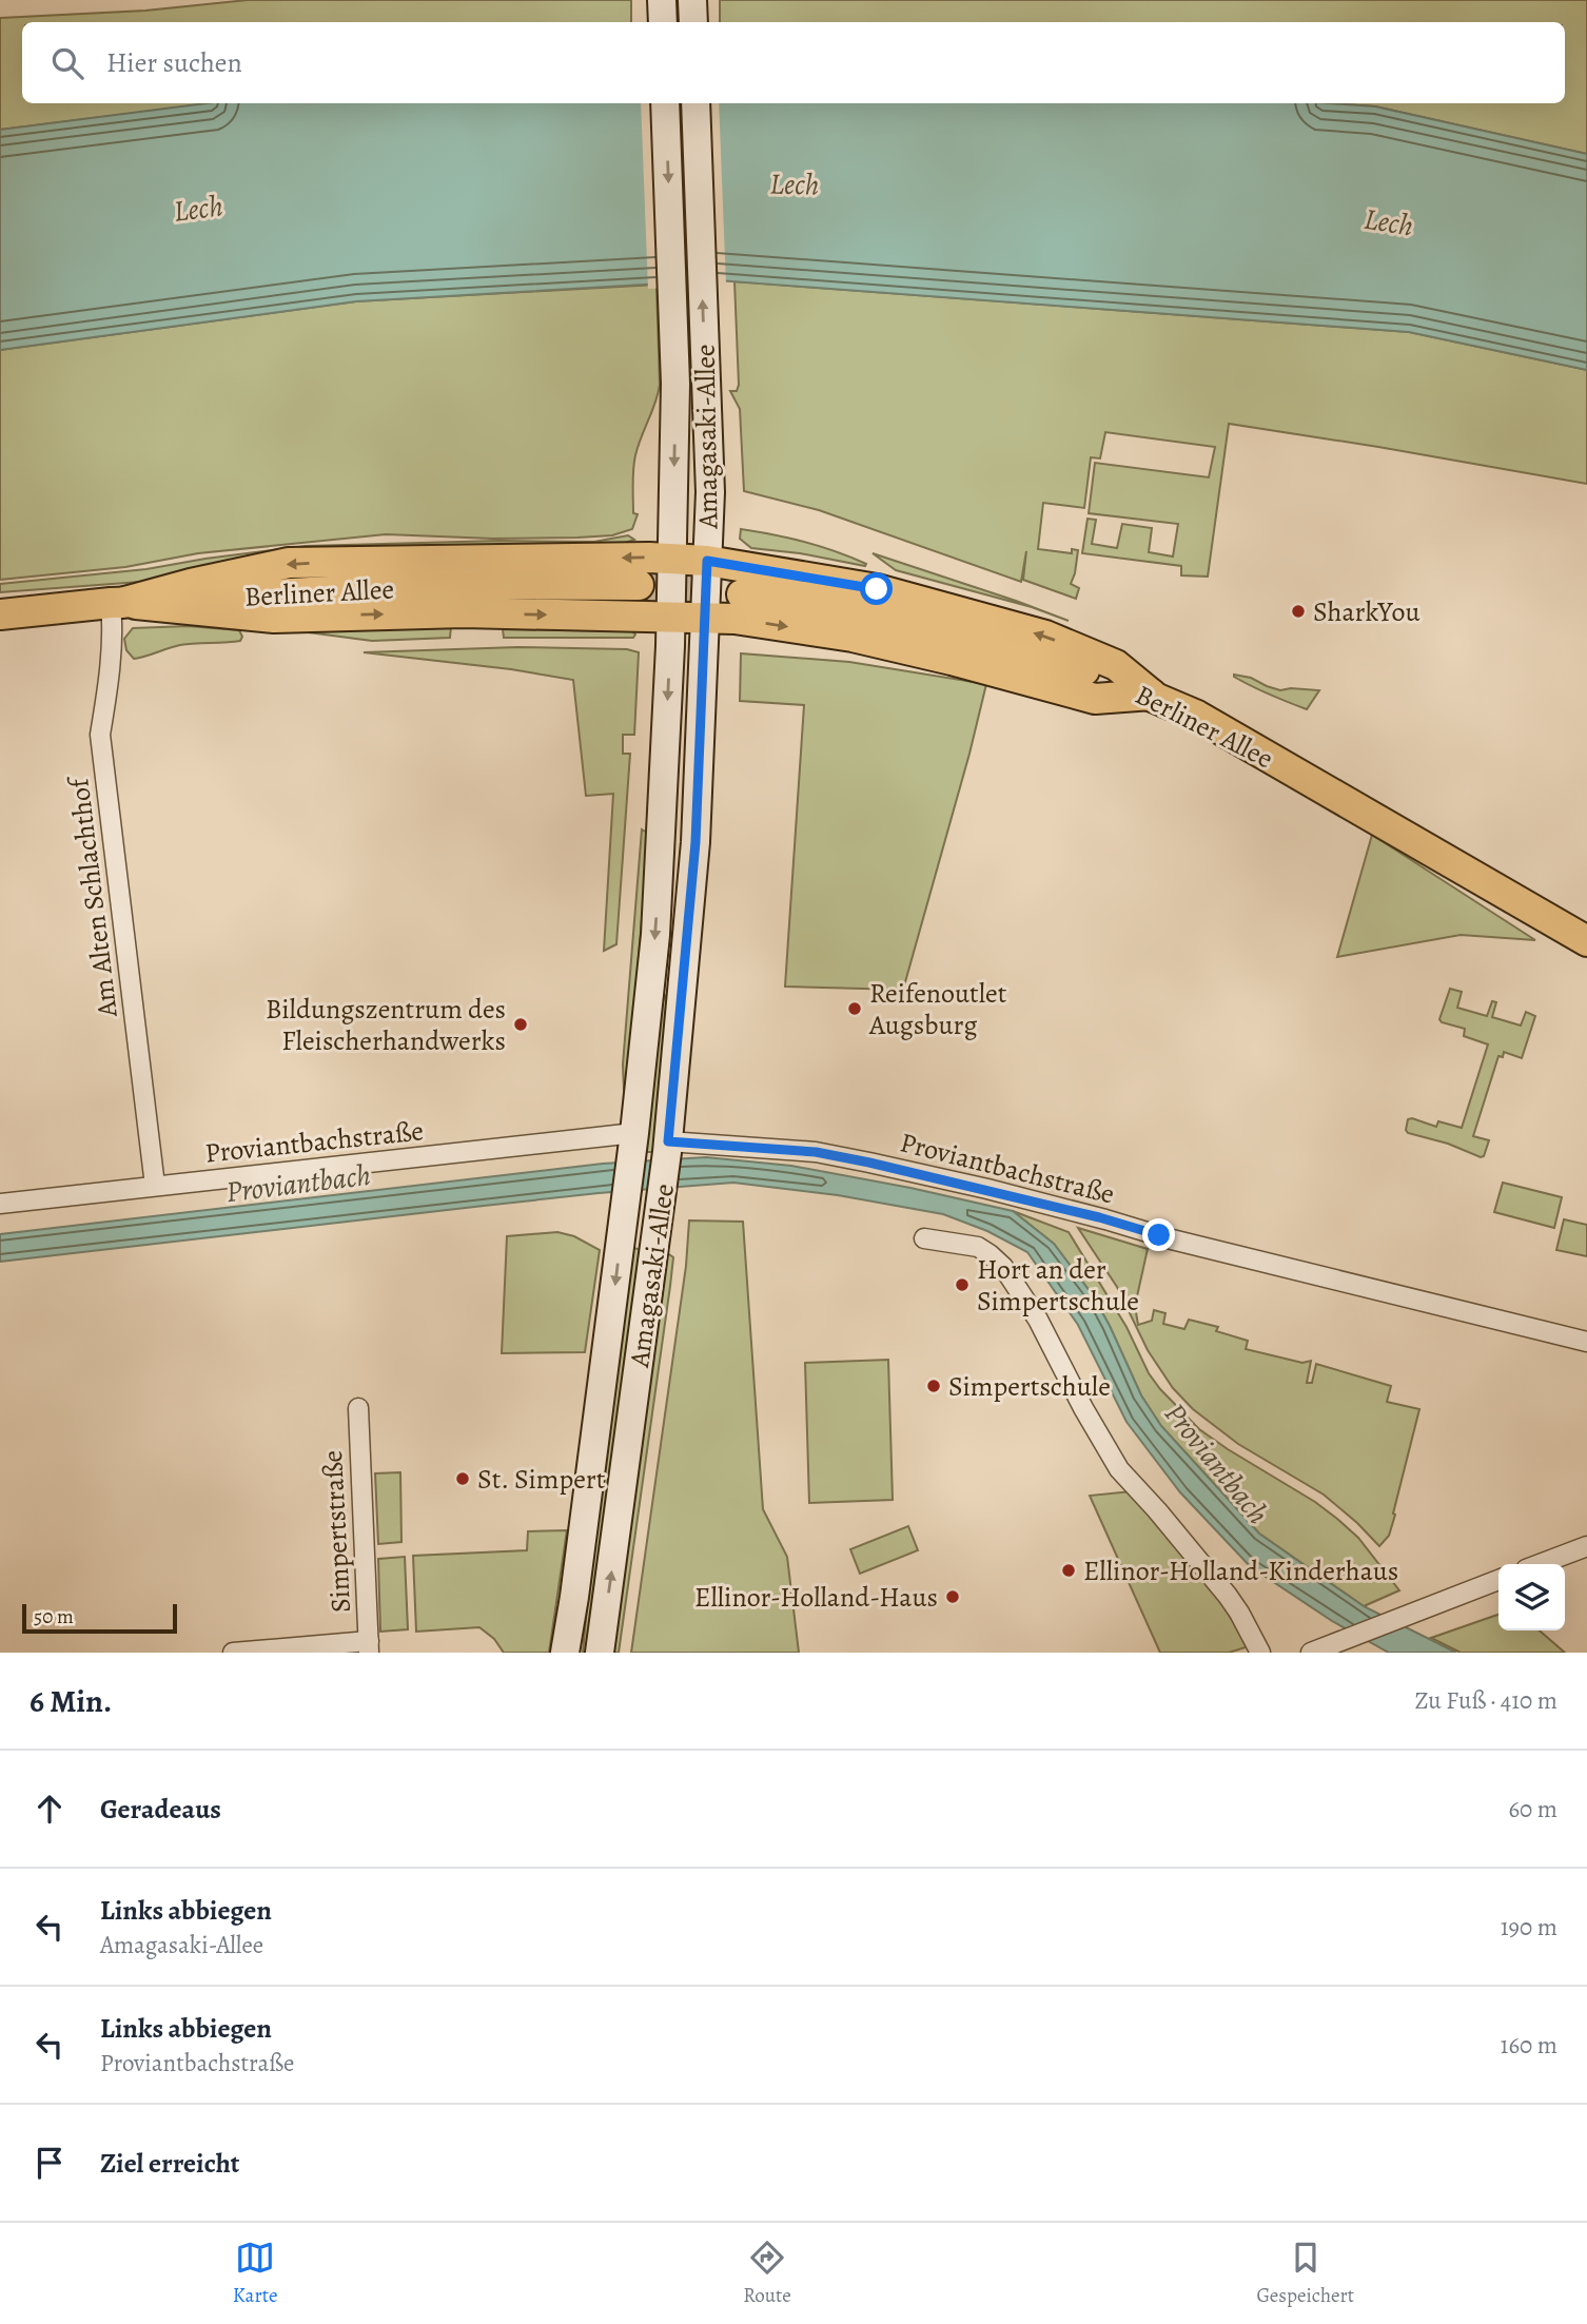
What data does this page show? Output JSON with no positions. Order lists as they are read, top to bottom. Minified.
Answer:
{"streets":{"main road":["Amagasaki-Allee","Berliner Allee"],"street":["Am Alten Schlachthof","Proviantbachstraße","Simpertstraße"]},"crossings":[["Amagasaki-Allee","Proviantbachstraße"],["Berliner Allee","Am Alten Schlachthof"],["Am Alten Schlachthof","Proviantbachstraße"]],"water":["Lech","Proviantbach"],"places":["SharkYou","Reifenoutlet Augsburg","Bildungszentrum des Fleischerhandwerks","Hort an der Simpertschule","Simpertschule","St. Simpert","Ellinor-Holland-Kinderhaus","Ellinor-Holland-Haus"],"scale_bar":"50 m","page":{"search":"Hier suchen","scale":"50 m","heading":["6 Min.","Zu Fuß · 410 m"],"list":[["Geradeaus","60 m"],["Links abbiegen","Amagasaki-Allee","190 m"],["Links abbiegen","Proviantbachstraße","160 m"],"Ziel erreicht"],"nav":["Karte","Route","Gespeichert"]}}
